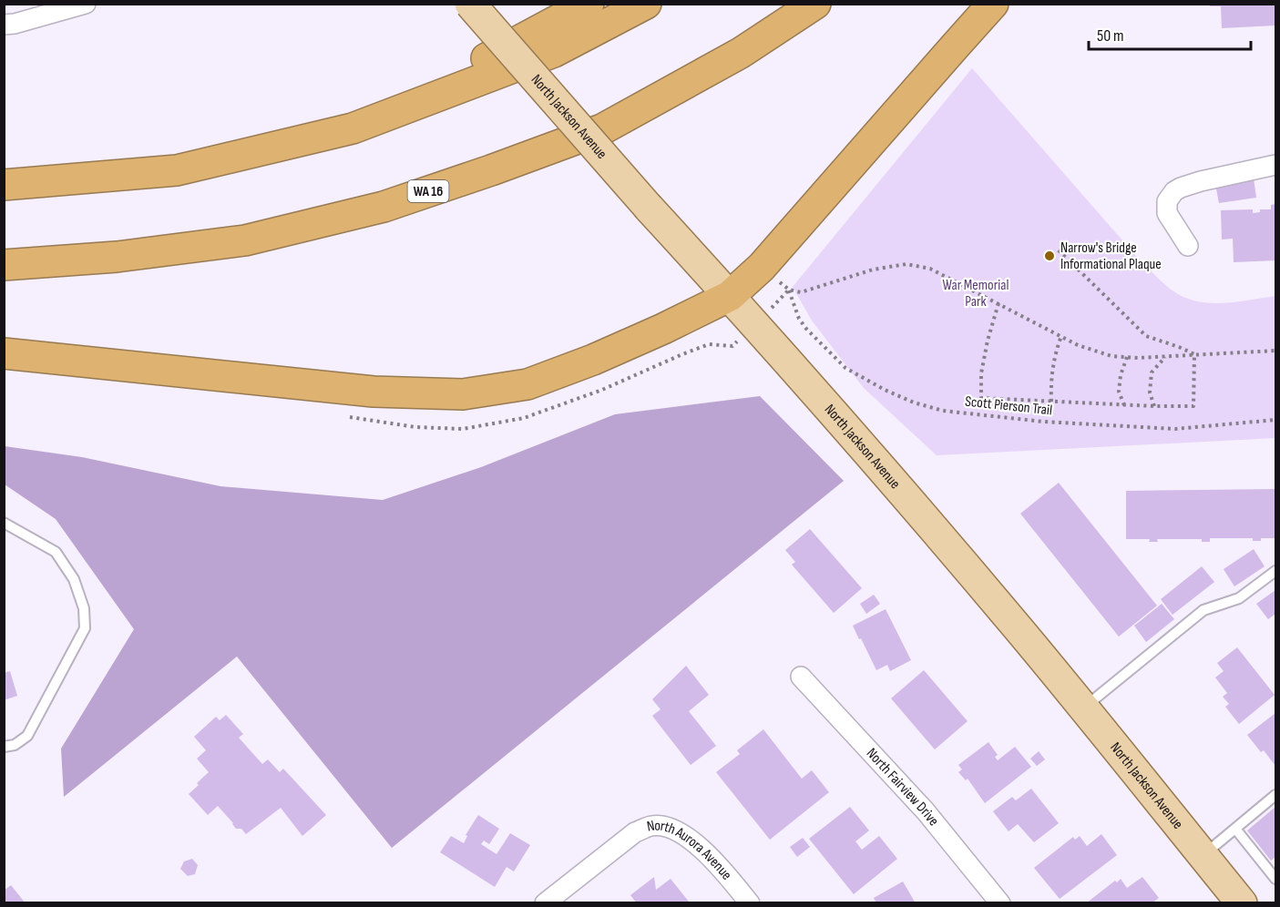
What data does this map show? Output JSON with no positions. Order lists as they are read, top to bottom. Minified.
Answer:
{"streets":{"highway":["WA 16"],"main road":["North Jackson Avenue"],"street":["North Fairview Drive","North Aurora Avenue"],"path":["Scott Pierson Trail"]},"parks":["War Memorial Park"],"places":["Narrow's Bridge Informational Plaque"],"scale_bar":"50 m"}
